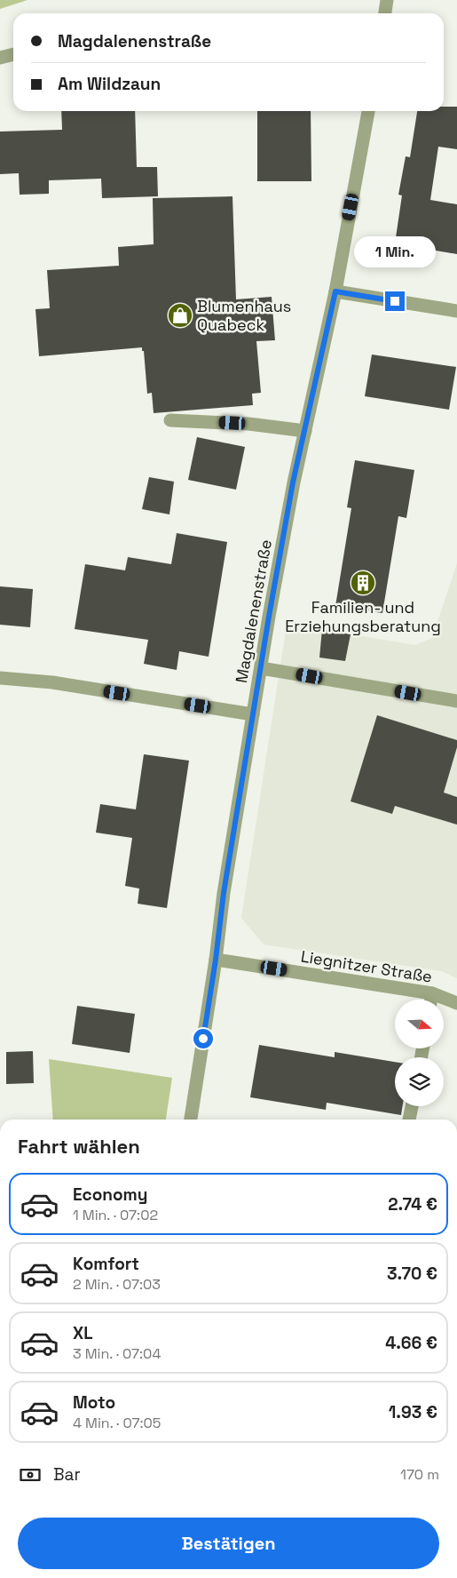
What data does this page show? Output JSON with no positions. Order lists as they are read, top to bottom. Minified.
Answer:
{"streets":{"street":["Magdalenenstraße","Liegnitzer Straße"]},"crossings":[["Magdalenenstraße","Liegnitzer Straße"]],"places":{"shop":["Blumenhaus Quabeck"],"building":["Familien- und Erziehungsberatung"]},"north":"right","page":{"banner":["Magdalenenstraße","Am Wildzaun"],"bubble":"1 Min.","heading":"Fahrt wählen","list":[{"name":"Economy","note":"1 Min. · 07:02","value":"2.74 €"},{"name":"Komfort","note":"2 Min. · 07:03","value":"3.70 €"},{"name":"XL","note":"3 Min. · 07:04","value":"4.66 €"},{"name":"Moto","note":"4 Min. · 07:05","value":"1.93 €"}],"pay":["Bar","170 m"],"buttons":"Bestätigen"}}
